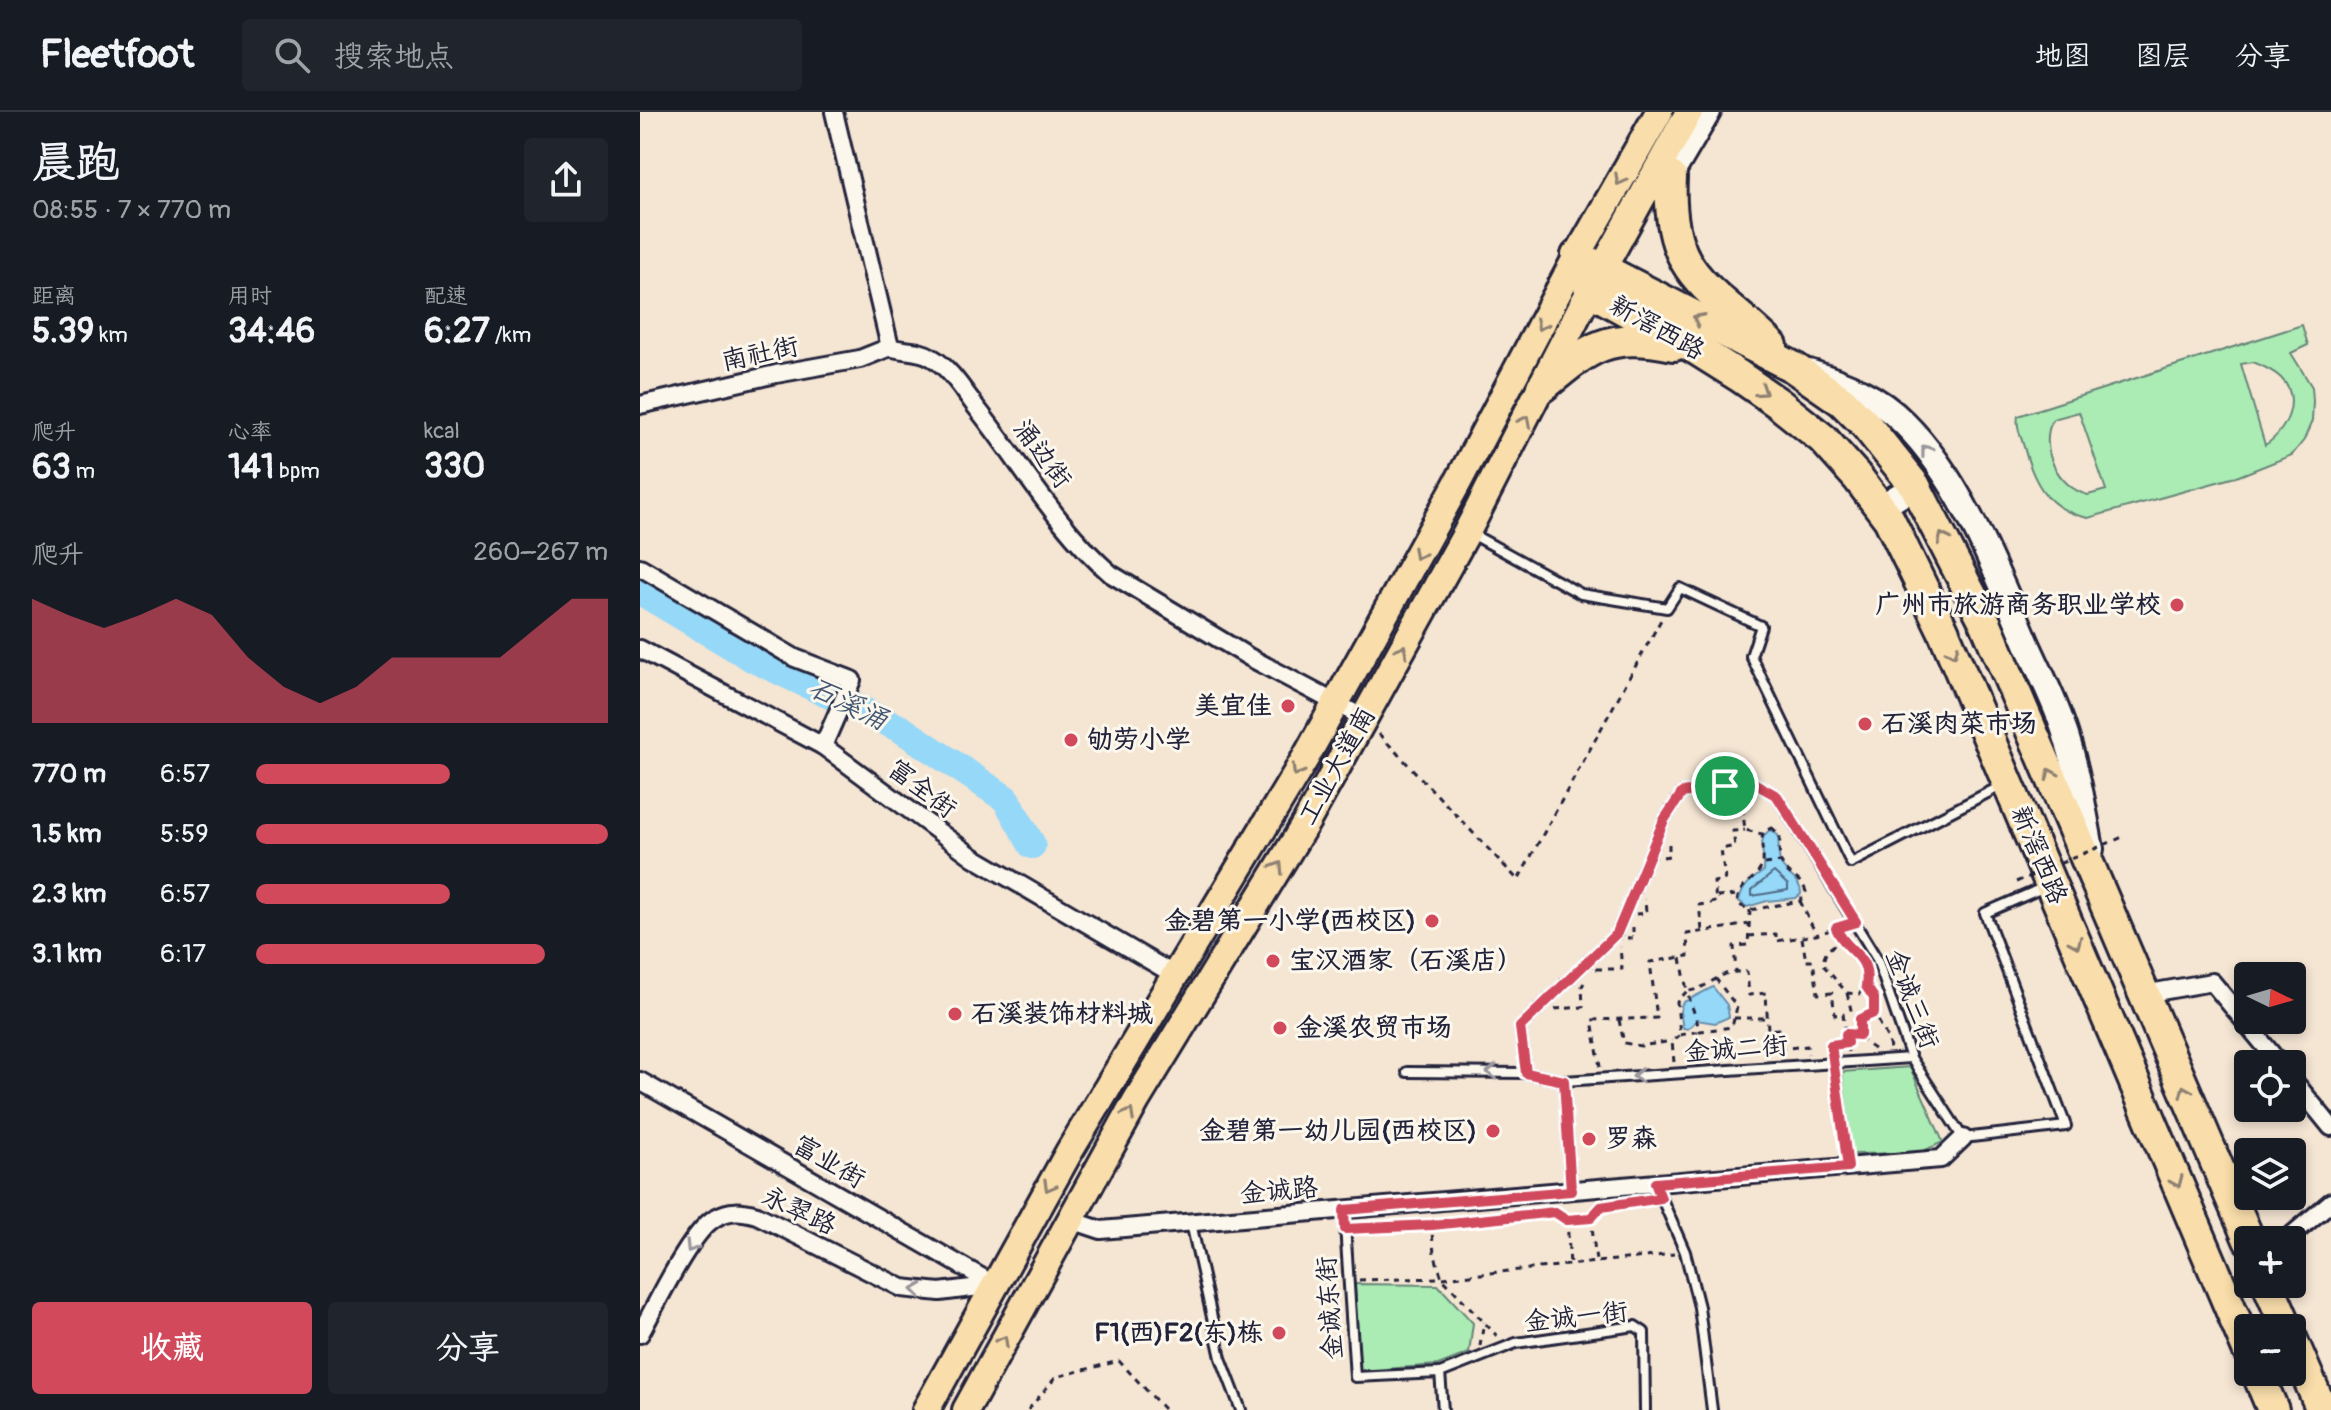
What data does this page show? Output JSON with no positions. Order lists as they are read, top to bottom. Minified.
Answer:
{"streets":{"highway":["新滘西路"],"main road":["工业大道南"],"street":["南社街","涌边街","富全街","富业街","金诚路","永翠路"],"lane":["金诚三街","金诚二街","金诚东街","金诚一街"]},"crossings":[["新滘西路","工业大道南"],["南社街","涌边街"],["涌边街","工业大道南"],["工业大道南","金诚路"],["金诚三街","金诚二街"],["金诚三街","金诚路"],["富业街","永翠路"],["金诚路","金诚东街"],["金诚东街","金诚一街"]],"one_way":["永翠路"],"water":["石溪涌"],"places":["广州市旅游商务职业学校","美宜佳","石溪肉菜市场","劬劳小学","金碧第一小学(西校区)","宝汉酒家（石溪店）","石溪装饰材料城","金溪农贸市场","金碧第一幼儿园(西校区)","罗森","F1(西)F2(东)栋"],"north":"right","page":{"header":"Fleetfoot","search":"搜索地点","nav":["地图","图层","分享"],"heading":["晨跑","08:55 · 7 × 770 m"],"stats":[["距离","5.39 km"],["用时","34:46"],["配速","6:27 /km"],["爬升","63 m"],["心率","141 bpm"],["kcal","330"]],"chart":["爬升","260–267 m"],"list":[{"name":"770 m","note":"6:57"},{"name":"1.5 km","note":"5:59"},{"name":"2.3 km","note":"6:57"},{"name":"3.1 km","note":"6:17"}],"map_buttons":["+","−"],"buttons":["收藏","分享"]}}
